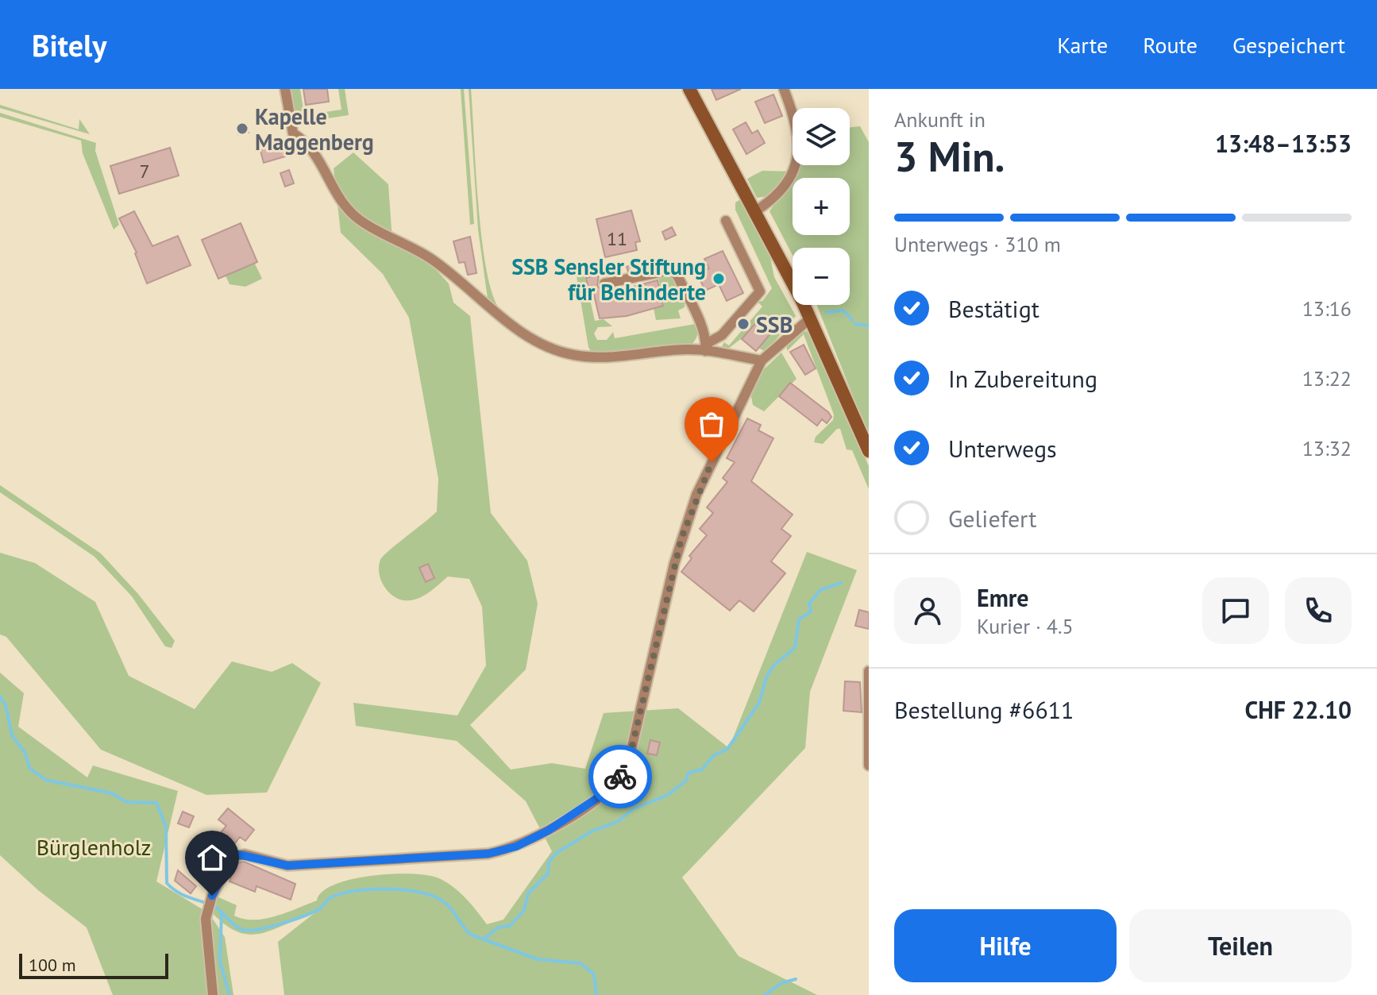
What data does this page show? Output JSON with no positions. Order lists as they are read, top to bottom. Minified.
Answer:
{"parks":["Bürglenholz"],"places":["Kapelle Maggenberg","SSB Sensler Stiftung für Behinderte","SSB"],"house_numbers":["7","11"],"scale_bar":"100 m","page":{"header":"Bitely","nav":["Karte","Route","Gespeichert"],"heading":["3 Min.","Ankunft in","13:48–13:53"],"panel":["Emre","Kurier · 4.5","Bestellung #6611","CHF 22.10"],"map_buttons":["+","−"],"bar":"Unterwegs · 310 m","list":[["Bestätigt","13:16"],["In Zubereitung","13:22"],["Unterwegs","13:32"],"Geliefert"],"buttons":["Hilfe","Teilen"],"scale":"100 m"}}
